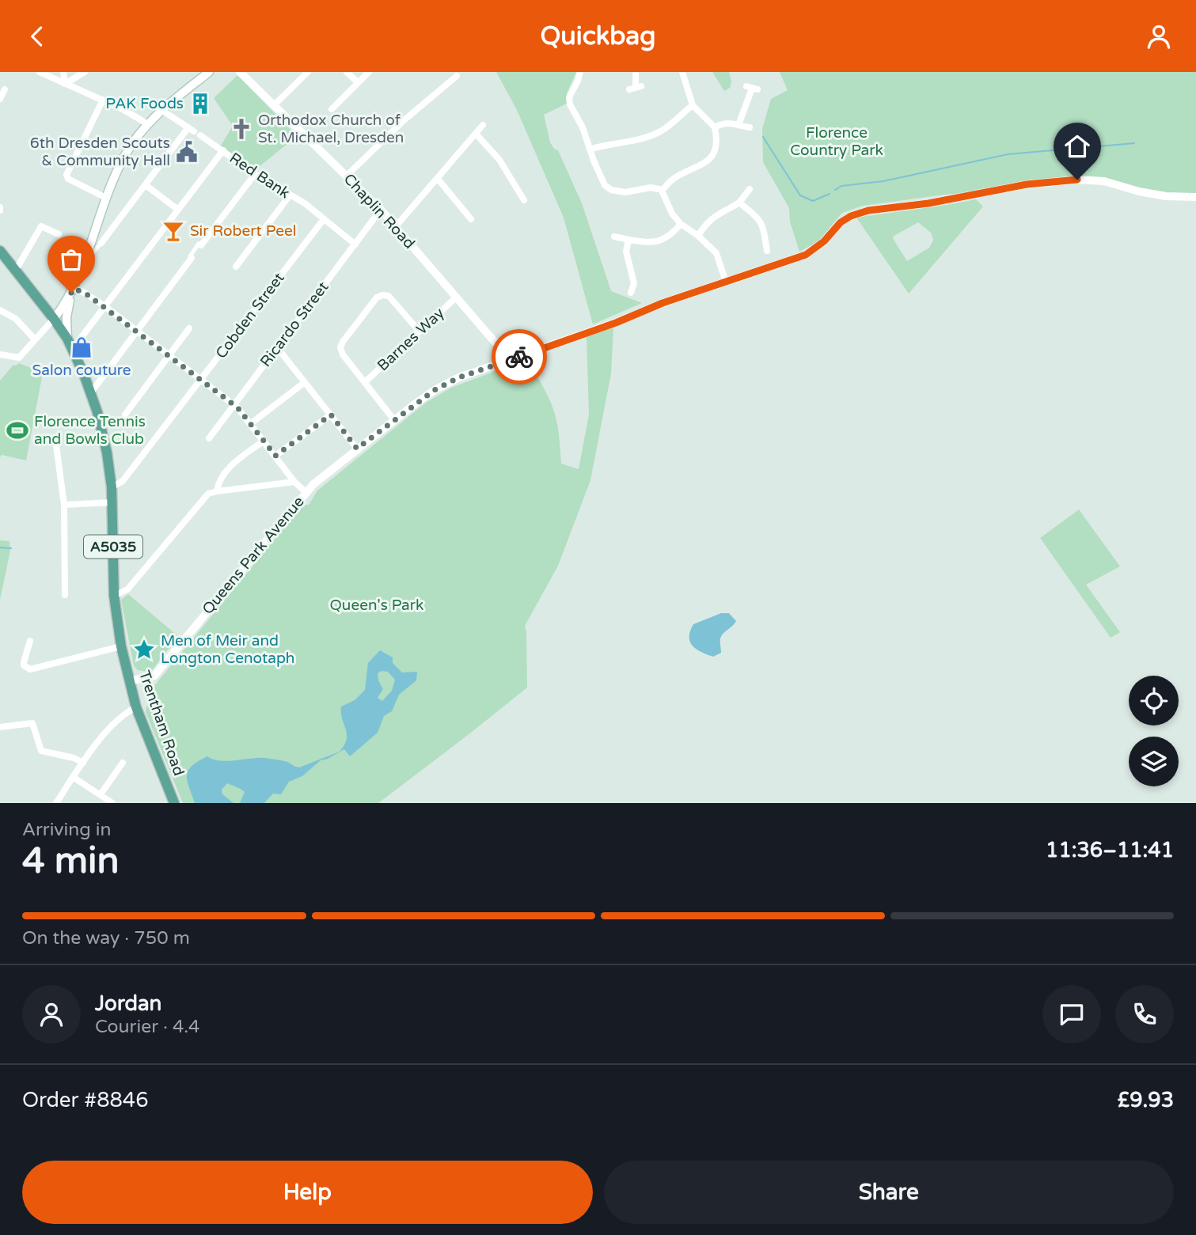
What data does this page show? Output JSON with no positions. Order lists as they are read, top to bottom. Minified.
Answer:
{"streets":{"main road":["A5035","Trentham Road"],"street":["Red Bank","Chaplin Road","Cobden Street","Ricardo Street","Barnes Way","Queens Park Avenue"]},"crossings":[["Red Bank","Cobden Street"],["Red Bank","Ricardo Street"],["Chaplin Road","Ricardo Street"],["Chaplin Road","Barnes Way"],["Chaplin Road","Queens Park Avenue"],["Cobden Street","Trentham Road"],["Queens Park Avenue","Trentham Road"]],"parks":["Florence Country Park","Queen's Park"],"places":{"building":["PAK Foods"],"church":["Orthodox Church of St. Michael, Dresden"],"public building":["6th Dresden Scouts & Community Hall"],"bar":["Sir Robert Peel"],"shop":["Salon couture"],"sports":["Florence Tennis and Bowls Club"],"place":["Men of Meir and Longton Cenotaph"]},"page":{"header":"Quickbag","heading":["4 min","Arriving in","11:36–11:41"],"panel":["Jordan","Courier · 4.4","Order #8846","£9.93"],"bar":"On the way · 750 m","buttons":["Help","Share"]}}
